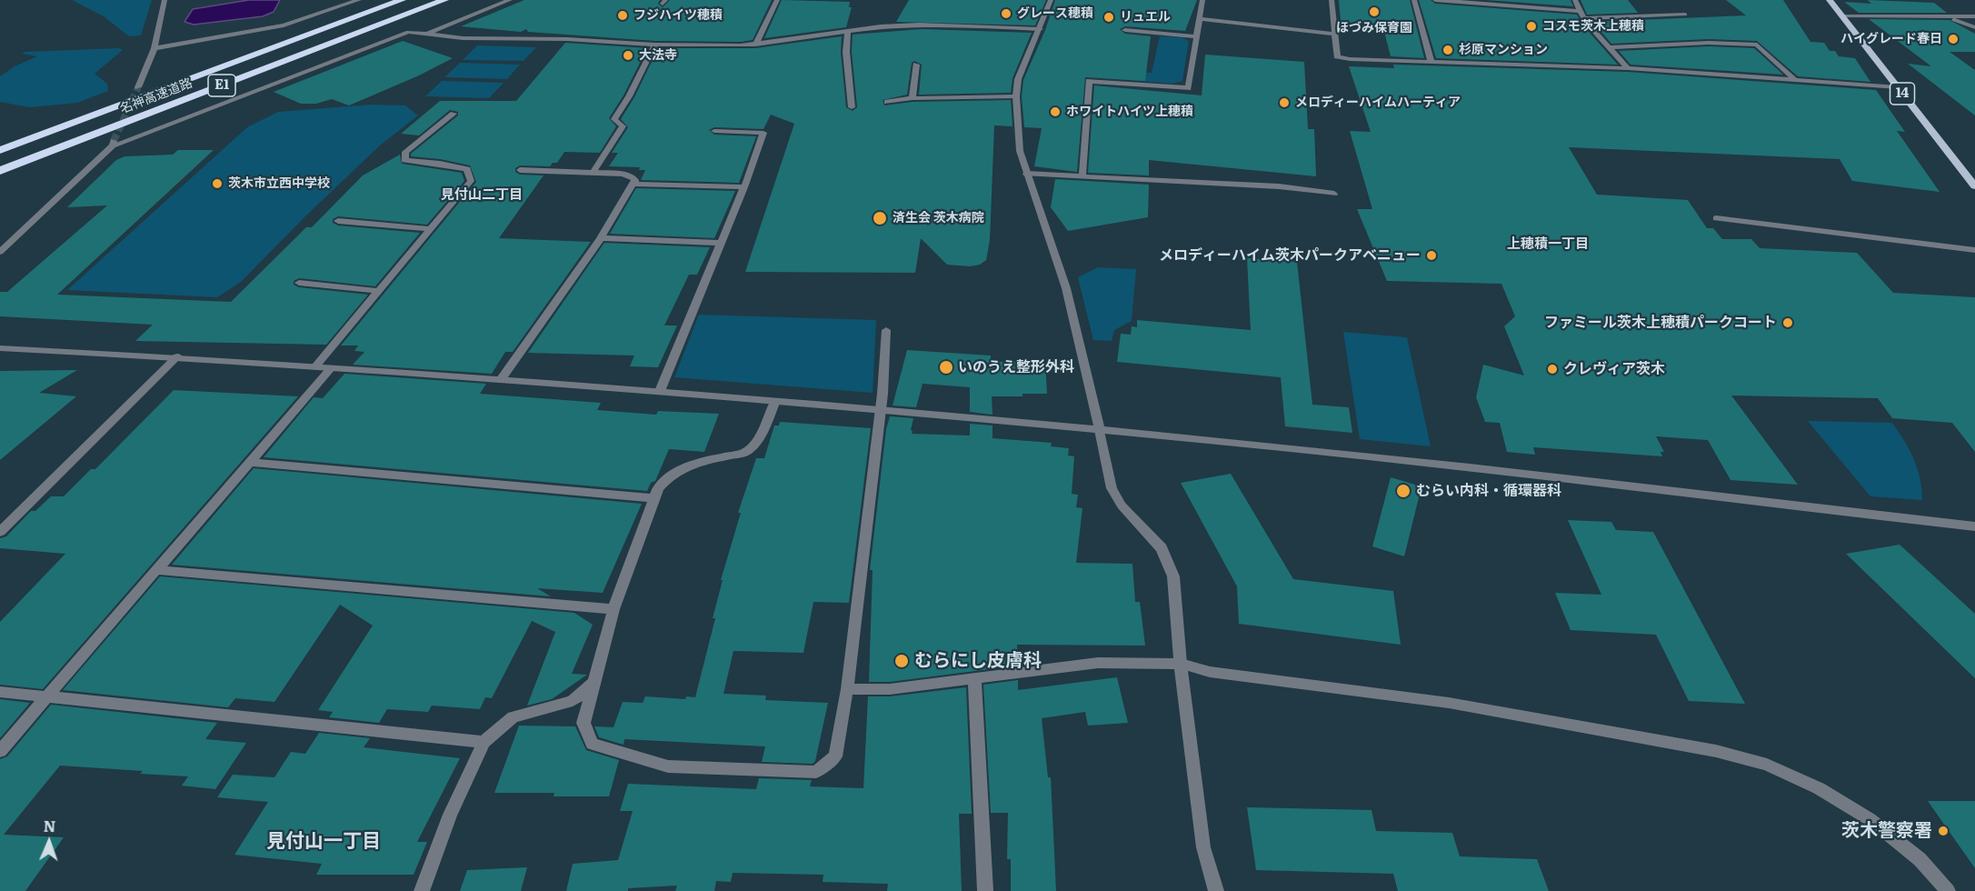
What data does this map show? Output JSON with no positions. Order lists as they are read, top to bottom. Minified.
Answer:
{"streets":{"highway":["E1","名神高速道路"],"main road":["14"]},"districts":["見付山二丁目","上穂積一丁目","見付山一丁目"],"places":["ほづみ保育園","グレース穂積","フジハイツ穂積","リュエル","コスモ茨木上穂積","ハイグレード春日","杉原マンション","大法寺","メロディーハイムハーティア","ホワイトハイツ上穂積","茨木市立西中学校","済生会 茨木病院","メロディーハイム茨木パークアベニュー","ファミール茨木上穂積パークコート","いのうえ整形外科","クレヴィア茨木","むらい内科・循環器科","むらにし皮膚科","茨木警察署"],"north":"top"}
